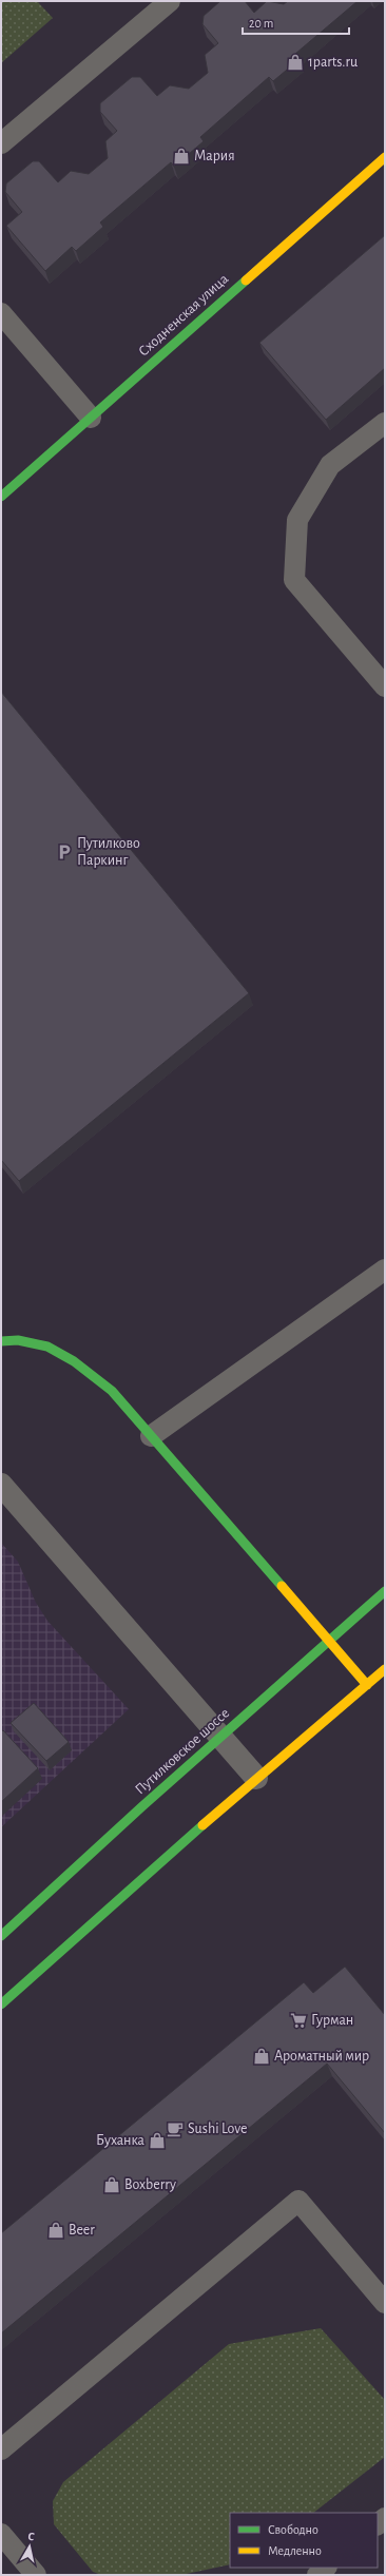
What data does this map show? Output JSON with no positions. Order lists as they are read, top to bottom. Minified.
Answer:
{"streets":{"street":["Сходненская улица","Путилковское шоссе"]},"places":{"shop":["1parts.ru","Мария","Ароматный мир","Буханка","Boxberry","Beer"],"parking":["Путилково Паркинг"],"supermarket":["Гурман"],"cafe":["Sushi Love"]},"legend":["Свободно","Медленно"],"scale_bar":"20 m","north":"top"}
